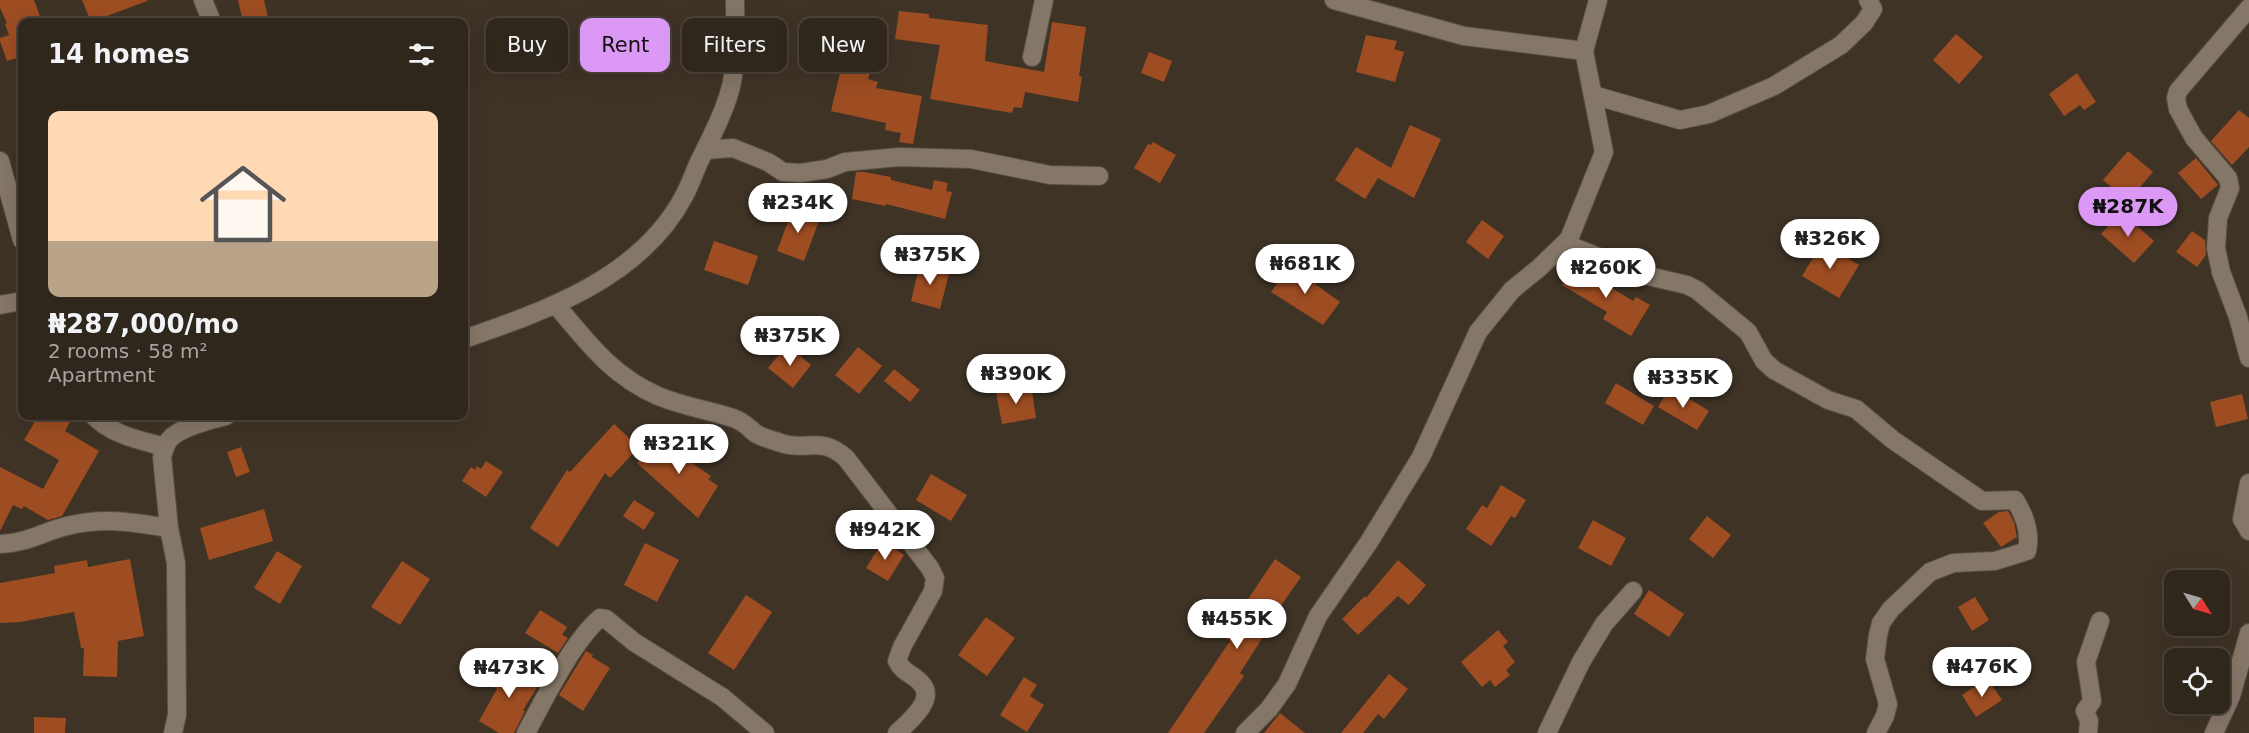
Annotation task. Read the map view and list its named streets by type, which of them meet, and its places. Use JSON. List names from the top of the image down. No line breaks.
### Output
{"north":"bottom right","page":{"chip":["Buy","Rent","Filters","New"],"heading":"14 homes","list":[{"name":"₦287,000/mo","note":"2 rooms · 58 m² · Apartment"}],"price":["₦234K","₦287K","₦326K","₦375K","₦681K","₦260K","₦375K","₦390K","₦335K","₦321K","₦942K","₦455K","₦476K","₦473K"]}}
